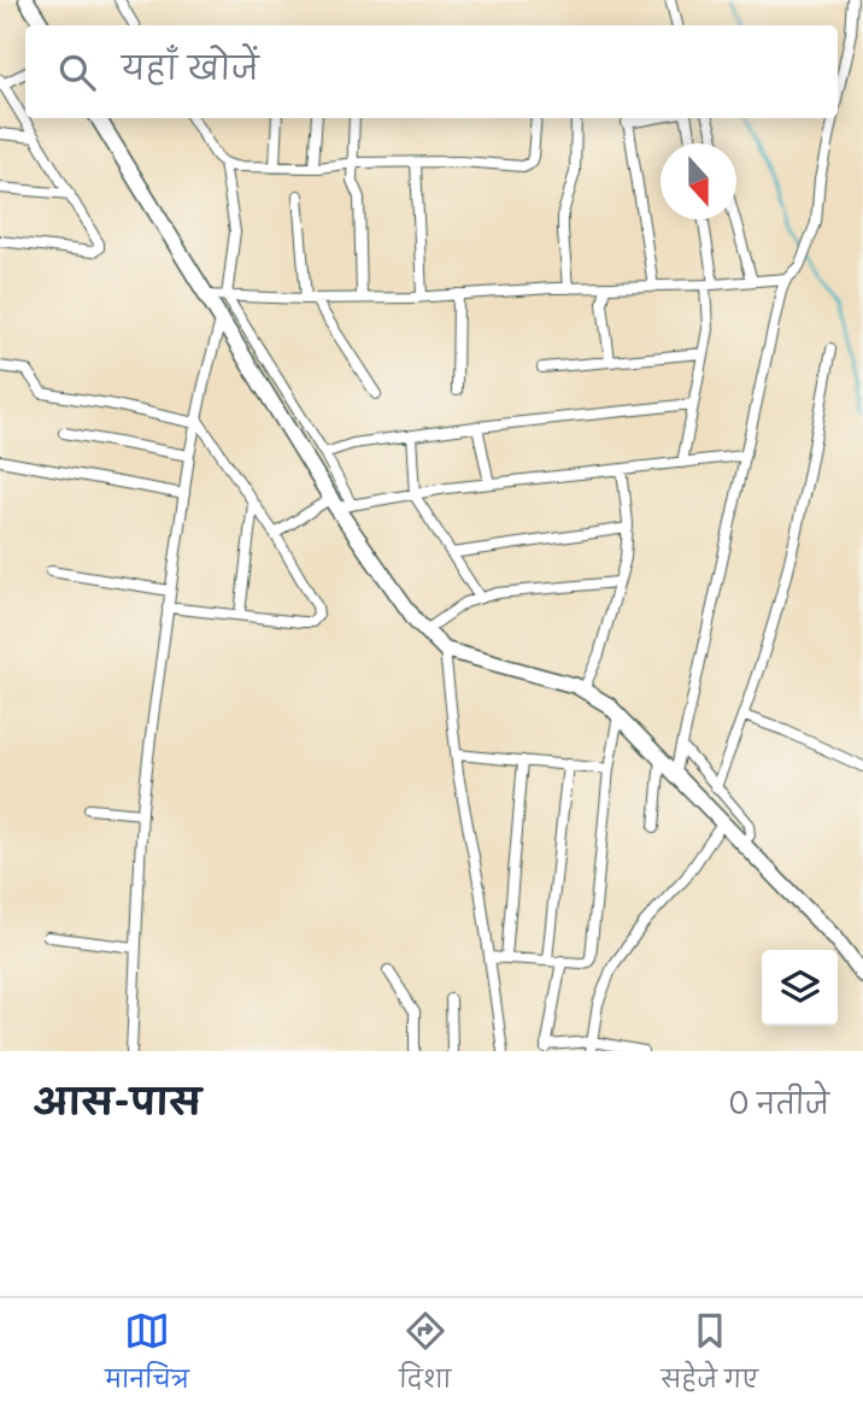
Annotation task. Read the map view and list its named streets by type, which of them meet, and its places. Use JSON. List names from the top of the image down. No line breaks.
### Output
{"north":"bottom","page":{"search":"यहाँ खोजें","heading":["आस-पास","0 नतीजे"],"nav":["मानचित्र","दिशा","सहेजे गए"]}}
